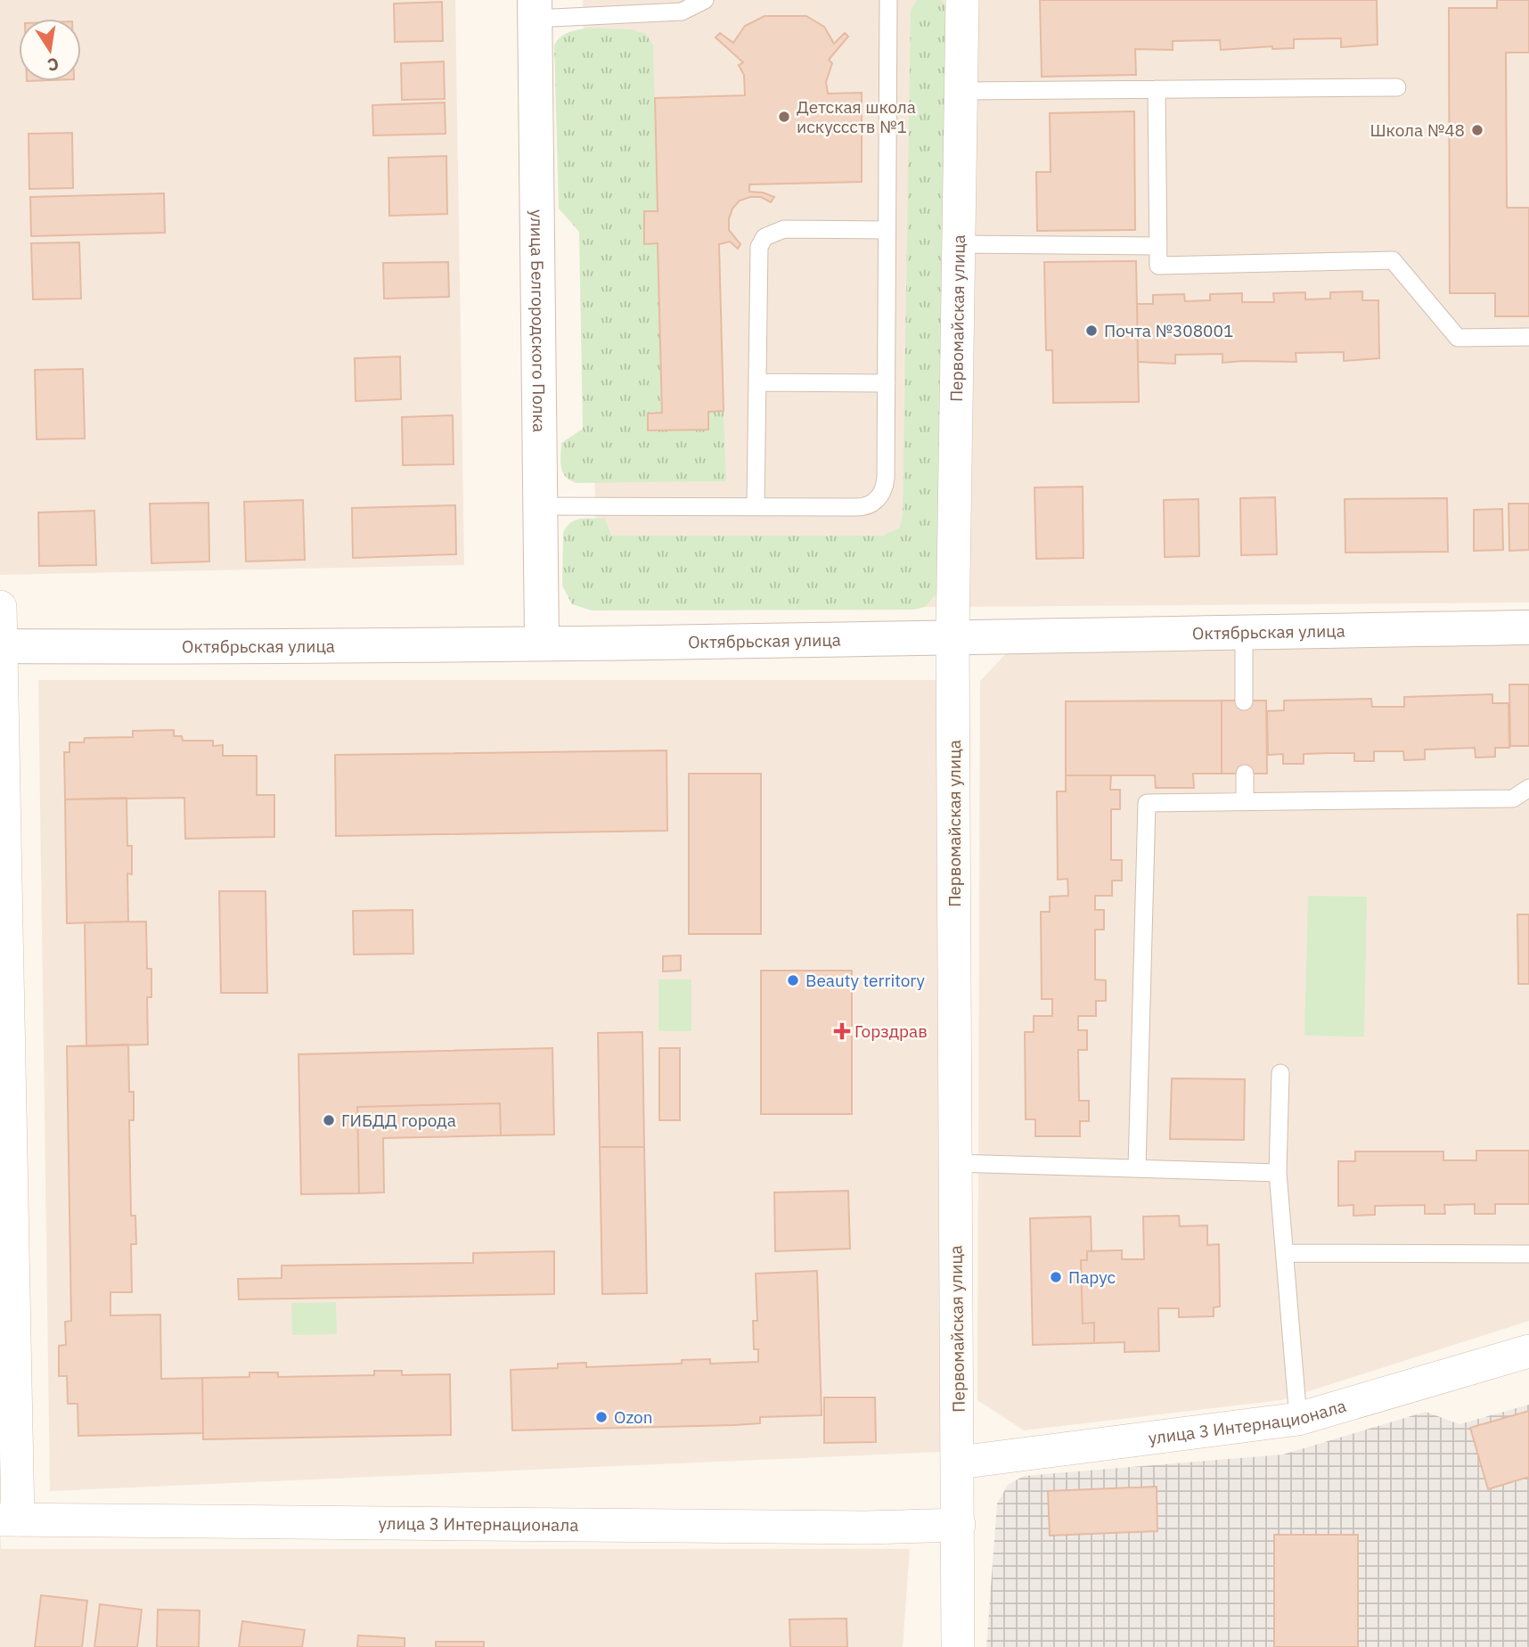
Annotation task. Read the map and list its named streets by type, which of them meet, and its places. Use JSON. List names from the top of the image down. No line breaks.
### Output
{"streets":{"street":["Первомайская улица","улица Белгородского Полка","Октябрьская улица","улица 3 Интернационала"]},"crossings":[["Первомайская улица","Октябрьская улица"],["Первомайская улица","улица 3 Интернационала"],["улица Белгородского Полка","Октябрьская улица"]],"places":{"other":["Детская школа искуссств №1","Школа №48","Почта №308001","Beauty territory","ГИБДД города","Парус","Ozon"],"health":["Горздрав"]},"north":"bottom"}
